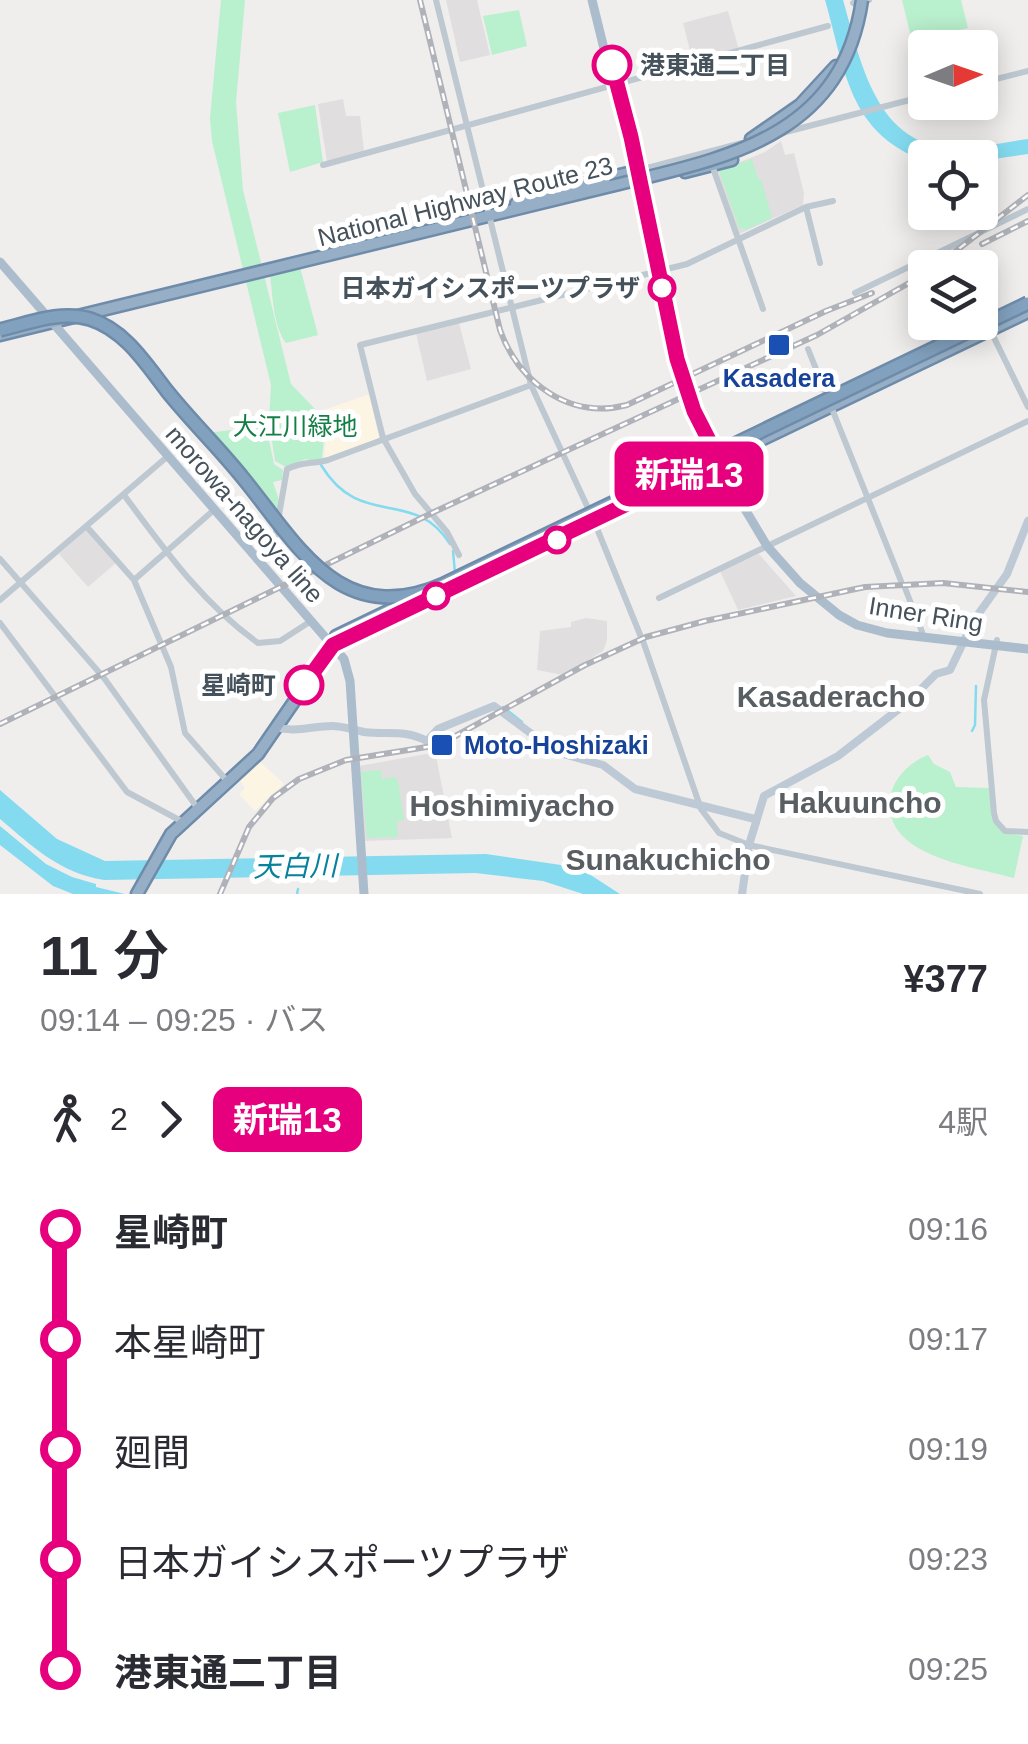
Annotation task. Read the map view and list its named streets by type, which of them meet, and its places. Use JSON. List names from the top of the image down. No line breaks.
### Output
{"streets":{"highway":["National Highway Route 23"],"main road":["morowa-nagoya line","Inner Ring"]},"crossings":[["National Highway Route 23","morowa-nagoya line"]],"districts":["Kasaderacho","Hakuuncho","Hoshimiyacho","Sunakuchicho"],"water":["天白川"],"parks":["大江川緑地"],"places":{"other":["港東通二丁目","日本ガイシスポーツプラザ","星崎町"],"transit":["Kasadera","Moto-Hoshizaki"]},"lines":["bus line 新瑞13"],"north":"right","page":{"on_map":"新瑞13","heading":["11 分","09:14 – 09:25 · バス","¥377"],"legs":["2","新瑞13","4駅"],"list":[{"name":"星崎町","value":"09:16"},{"name":"本星崎町","value":"09:17"},{"name":"廻間","value":"09:19"},{"name":"日本ガイシスポーツプラザ","value":"09:23"},{"name":"港東通二丁目","value":"09:25"}]}}
